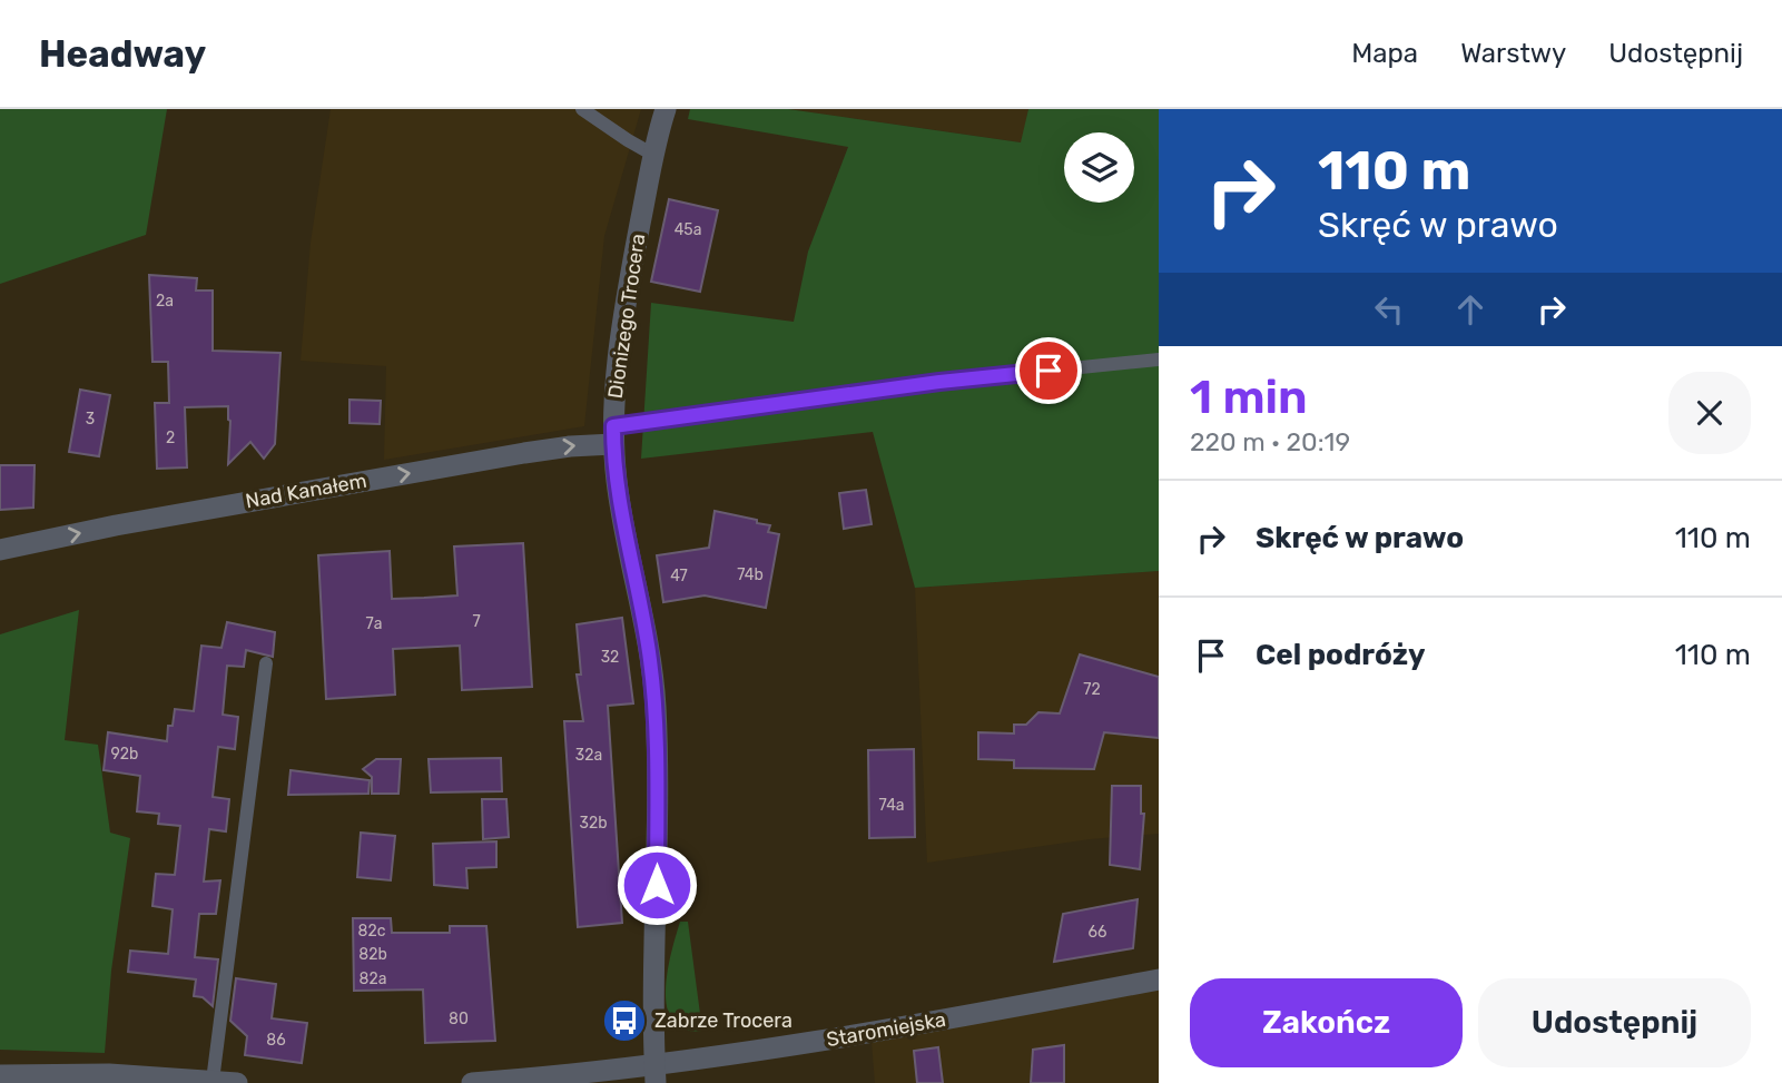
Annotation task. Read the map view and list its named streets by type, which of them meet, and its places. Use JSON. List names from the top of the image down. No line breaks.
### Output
{"streets":{"street":["Dionizego Trocera","Nad Kanałem","Staromiejska"]},"crossings":[["Dionizego Trocera","Nad Kanałem"],["Dionizego Trocera","Staromiejska"]],"one_way":["Nad Kanałem"],"places":{"bus stop":["Zabrze Trocera"]},"house_numbers":["45a","2a","3","2","74b","47","7","7a","32","72","92b","32a","74a","32b","82c","66","82b","82a","80","86"],"page":{"header":"Headway","nav":["Mapa","Warstwy","Udostępnij"],"turn":["110 m","Skręć w prawo"],"heading":["1 min","220 m · 20:19"],"list":[{"name":"Skręć w prawo","value":"110 m"},{"name":"Cel podróży","value":"110 m"}],"buttons":["Zakończ","Udostępnij"]}}
